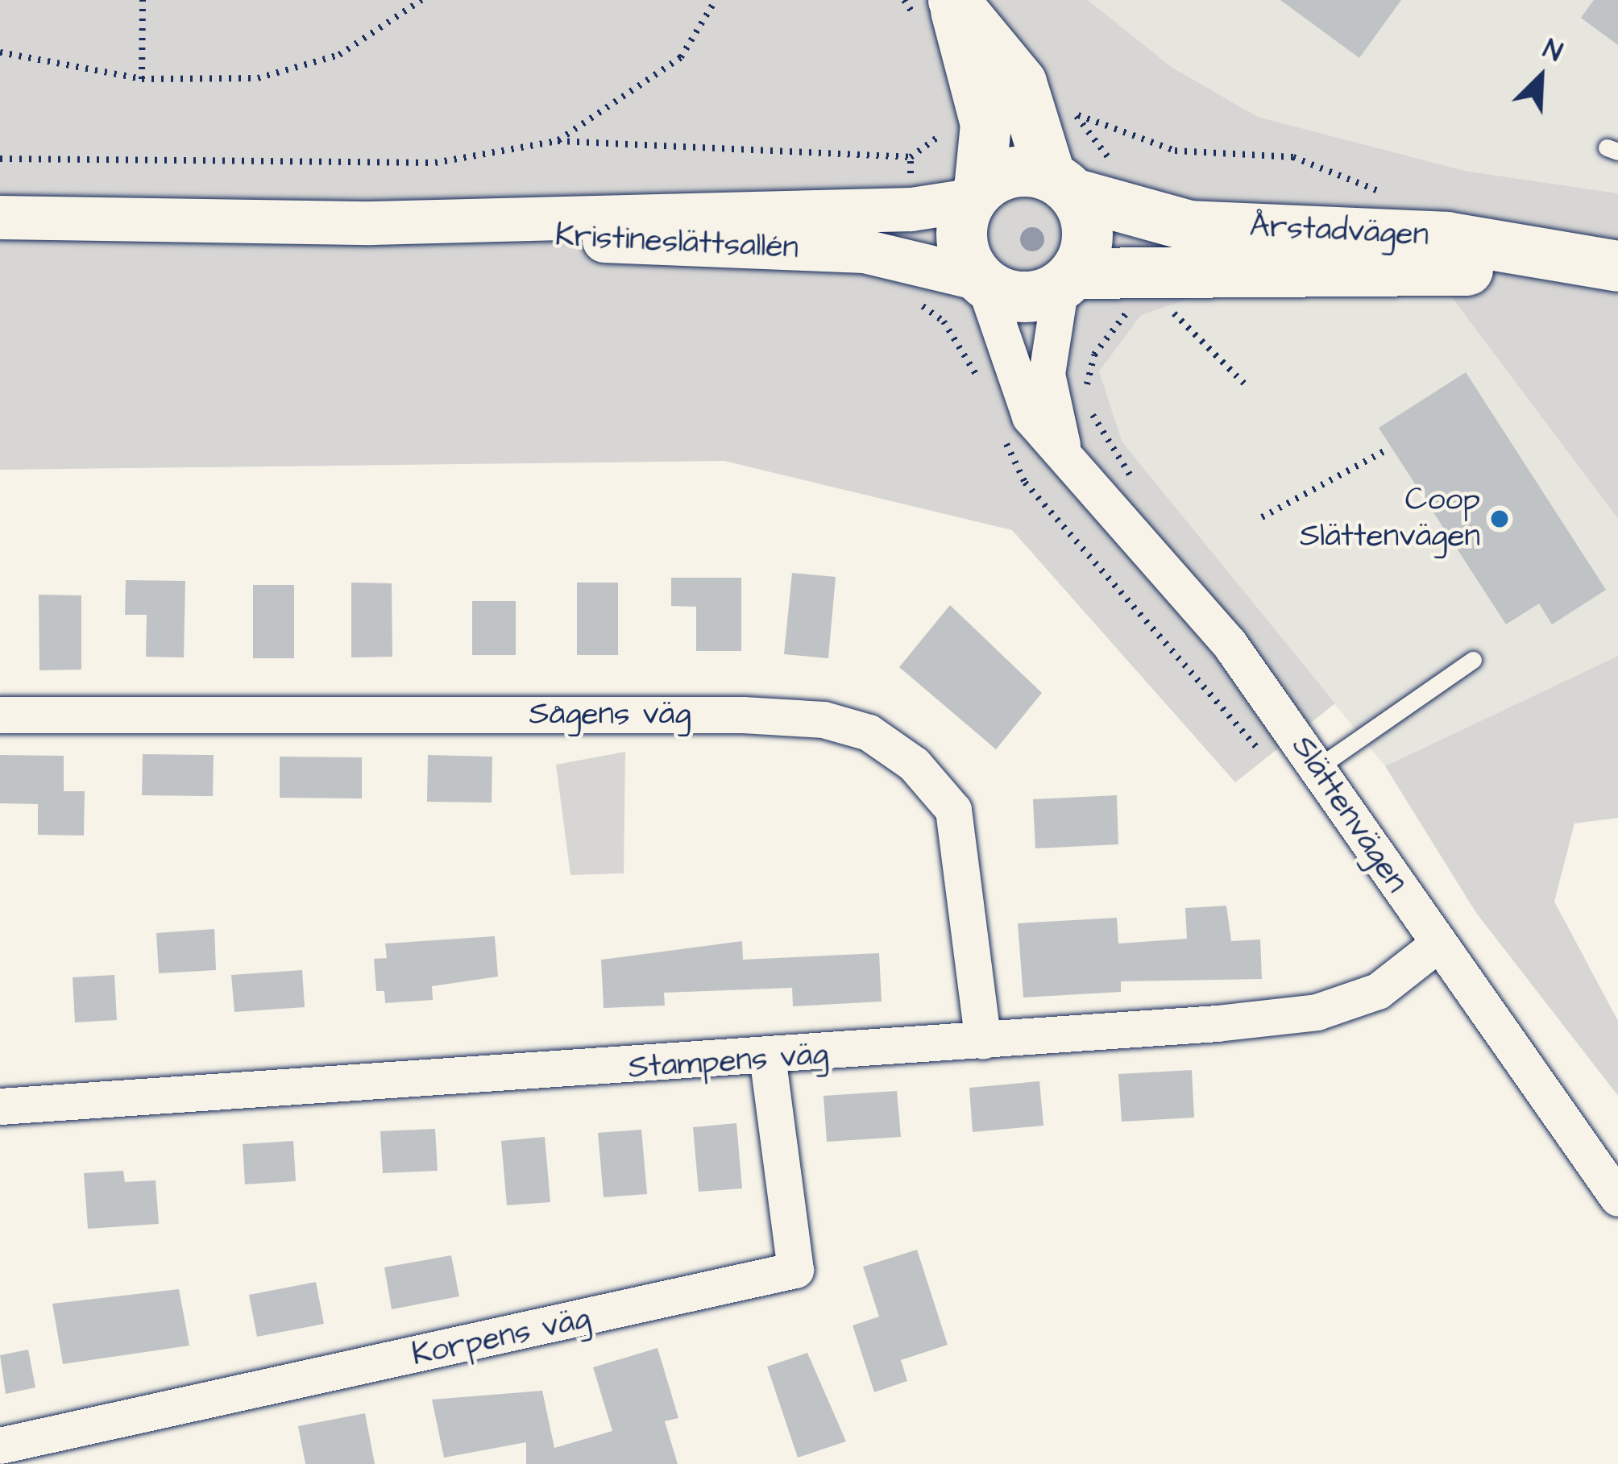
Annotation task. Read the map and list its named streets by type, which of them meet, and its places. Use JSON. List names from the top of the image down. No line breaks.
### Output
{"streets":{"main road":["Årstadvägen"],"street":["Kristineslättsallén","Sågens väg","Slättenvägen","Stampens väg","Korpens väg"]},"crossings":[["Årstadvägen","Kristineslättsallén"],["Årstadvägen","Slättenvägen"],["Kristineslättsallén","Slättenvägen"],["Sågens väg","Stampens väg"],["Slättenvägen","Stampens väg"],["Stampens väg","Korpens väg"]],"places":["Coop Slättenvägen"],"north":"top right"}
